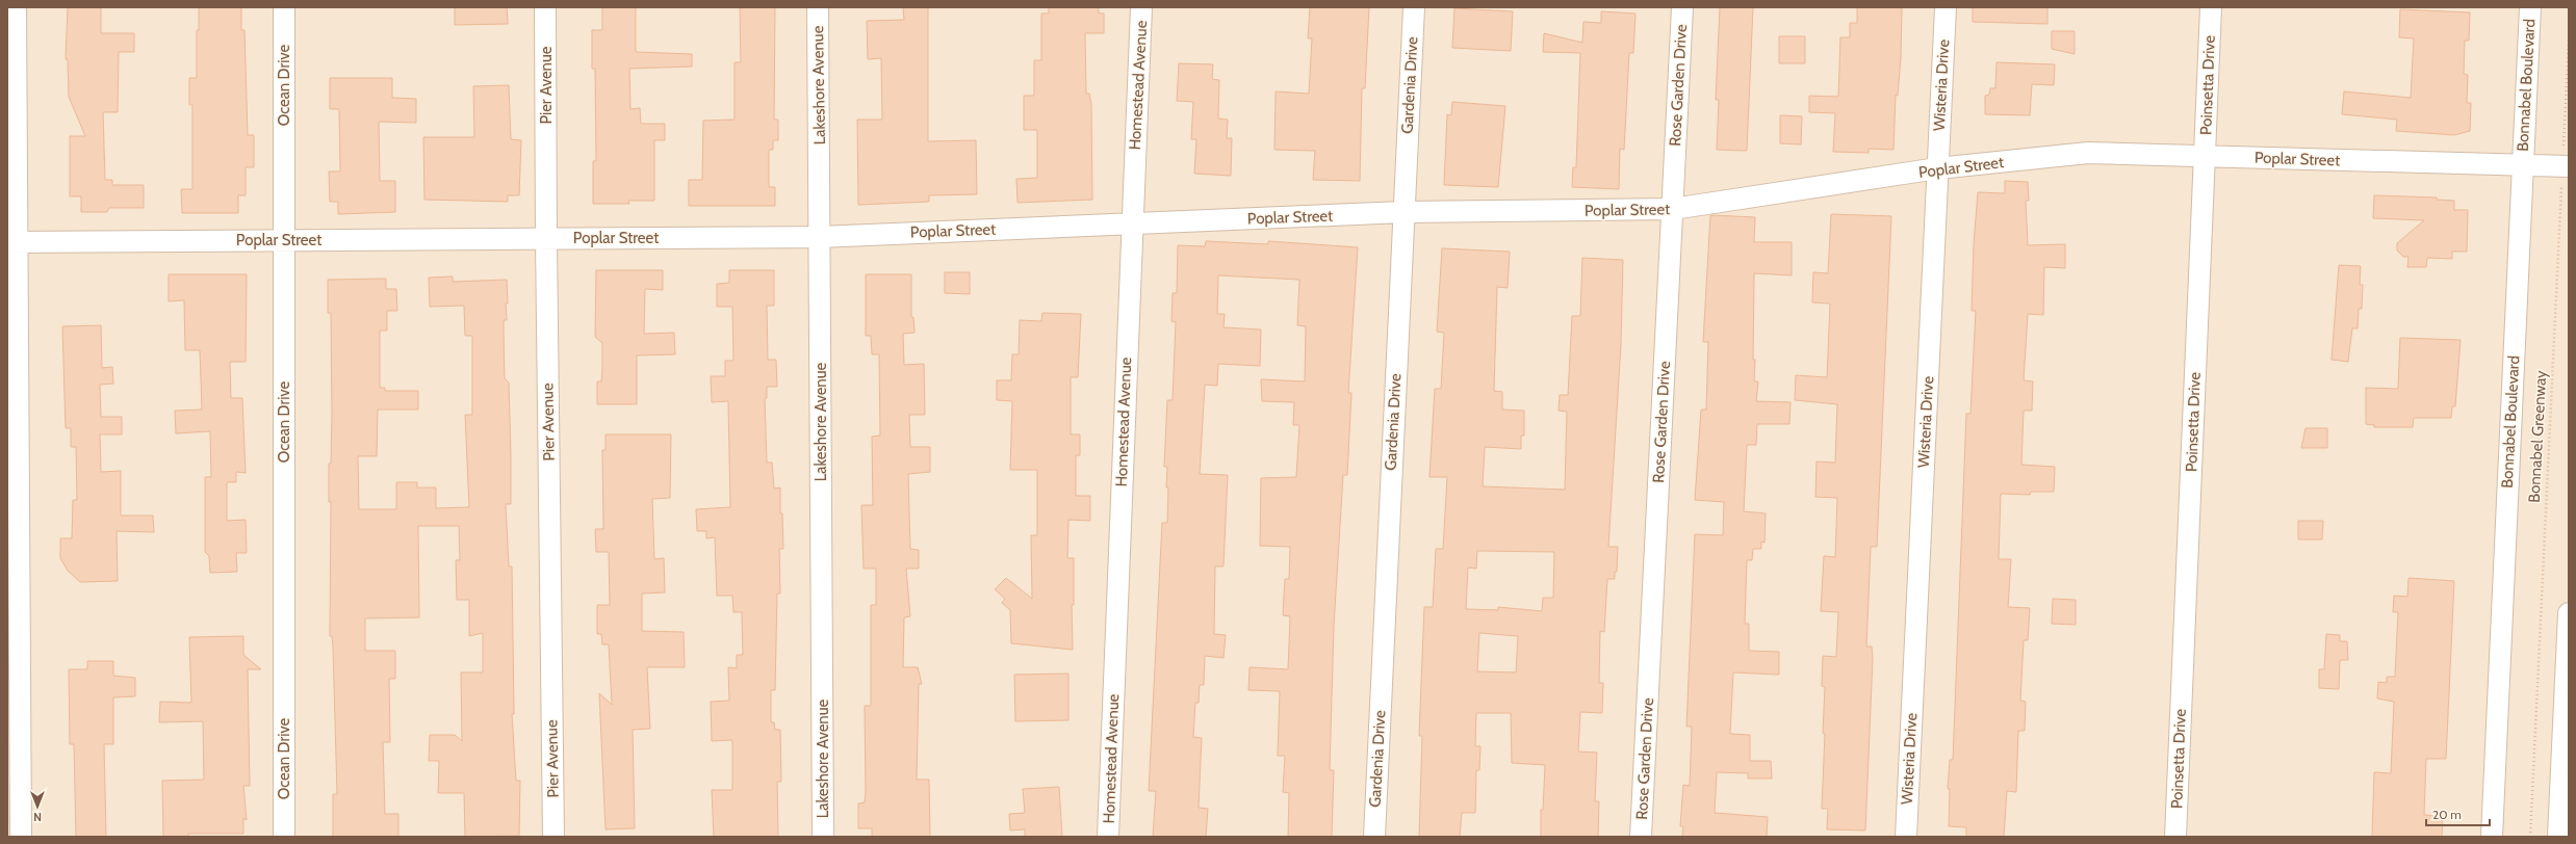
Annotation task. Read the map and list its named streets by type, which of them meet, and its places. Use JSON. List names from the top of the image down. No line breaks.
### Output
{"streets":{"street":["Ocean Drive","Pier Avenue","Lakeshore Avenue","Homestead Avenue","Gardenia Drive","Rose Garden Drive","Wisteria Drive","Poinsetta Drive","Bonnabel Boulevard","Poplar Street"],"path":["Bonnabel Greenway"]},"crossings":[["Ocean Drive","Poplar Street"],["Pier Avenue","Poplar Street"],["Lakeshore Avenue","Poplar Street"],["Homestead Avenue","Poplar Street"],["Gardenia Drive","Poplar Street"],["Rose Garden Drive","Poplar Street"],["Wisteria Drive","Poplar Street"],["Poinsetta Drive","Poplar Street"],["Bonnabel Boulevard","Poplar Street"],["Poplar Street","Bonnabel Greenway"]],"scale_bar":"20 m","north":"bottom"}
